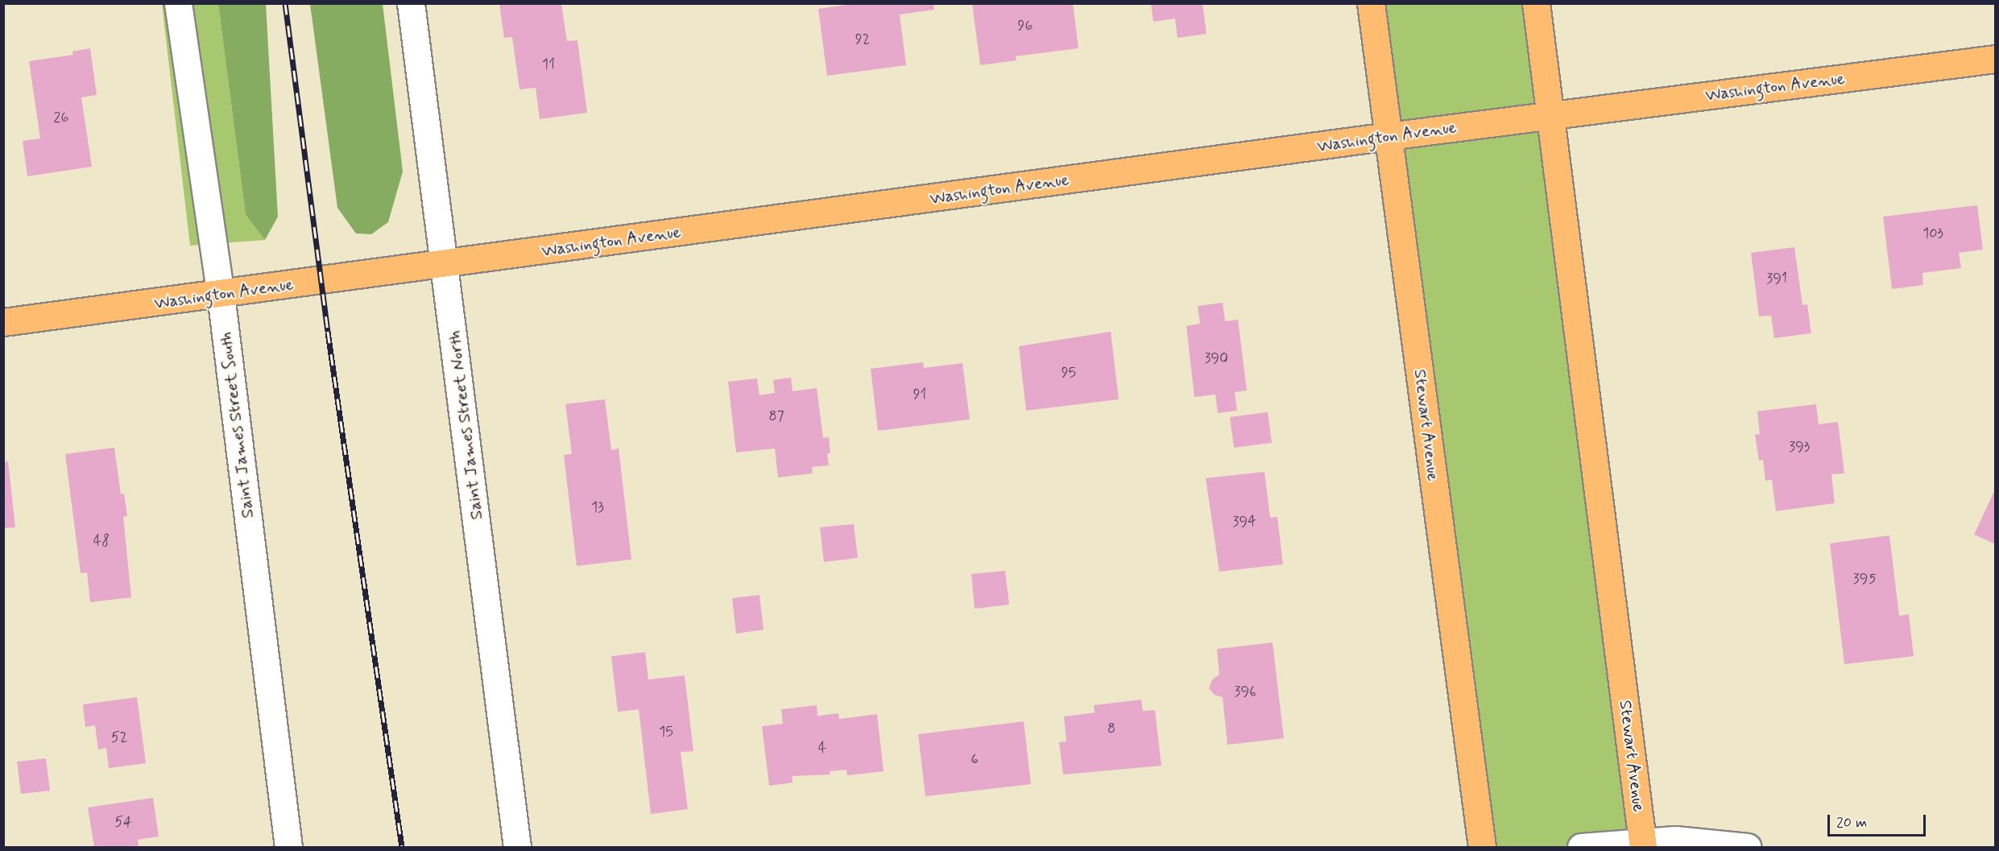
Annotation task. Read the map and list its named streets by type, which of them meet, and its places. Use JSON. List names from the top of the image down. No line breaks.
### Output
{"streets":{"main road":["Washington Avenue","Stewart Avenue"],"street":["Saint James Street South","Saint James Street North"]},"crossings":[["Washington Avenue","Saint James Street South"],["Washington Avenue","Saint James Street North"],["Washington Avenue","Stewart Avenue"]],"house_numbers":["96","92","11","26","103","391","390","95","91","87","393","13","394","48","395","396","8","15","52","4","6","54"],"scale_bar":"20 m"}
